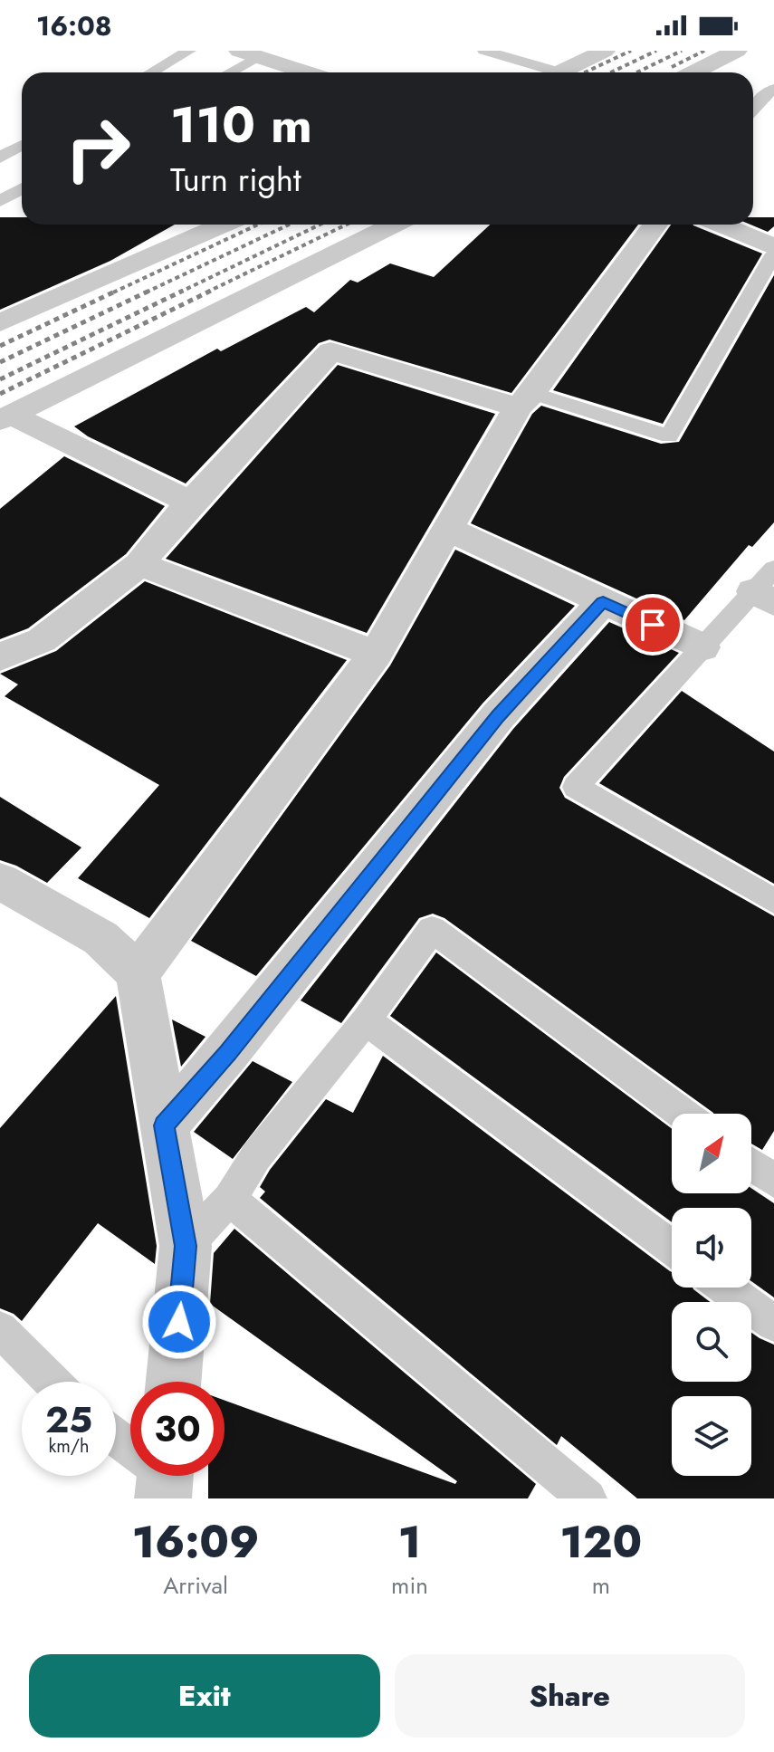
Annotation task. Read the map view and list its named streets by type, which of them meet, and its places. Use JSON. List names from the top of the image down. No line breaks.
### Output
{"north":"top right","page":{"status":"16:08","turn":["110 m","Turn right"],"speed":"25 km/h","limit":"30","eta":["16:09","Arrival","1","min","120","m"],"buttons":["Exit","Share"]}}
